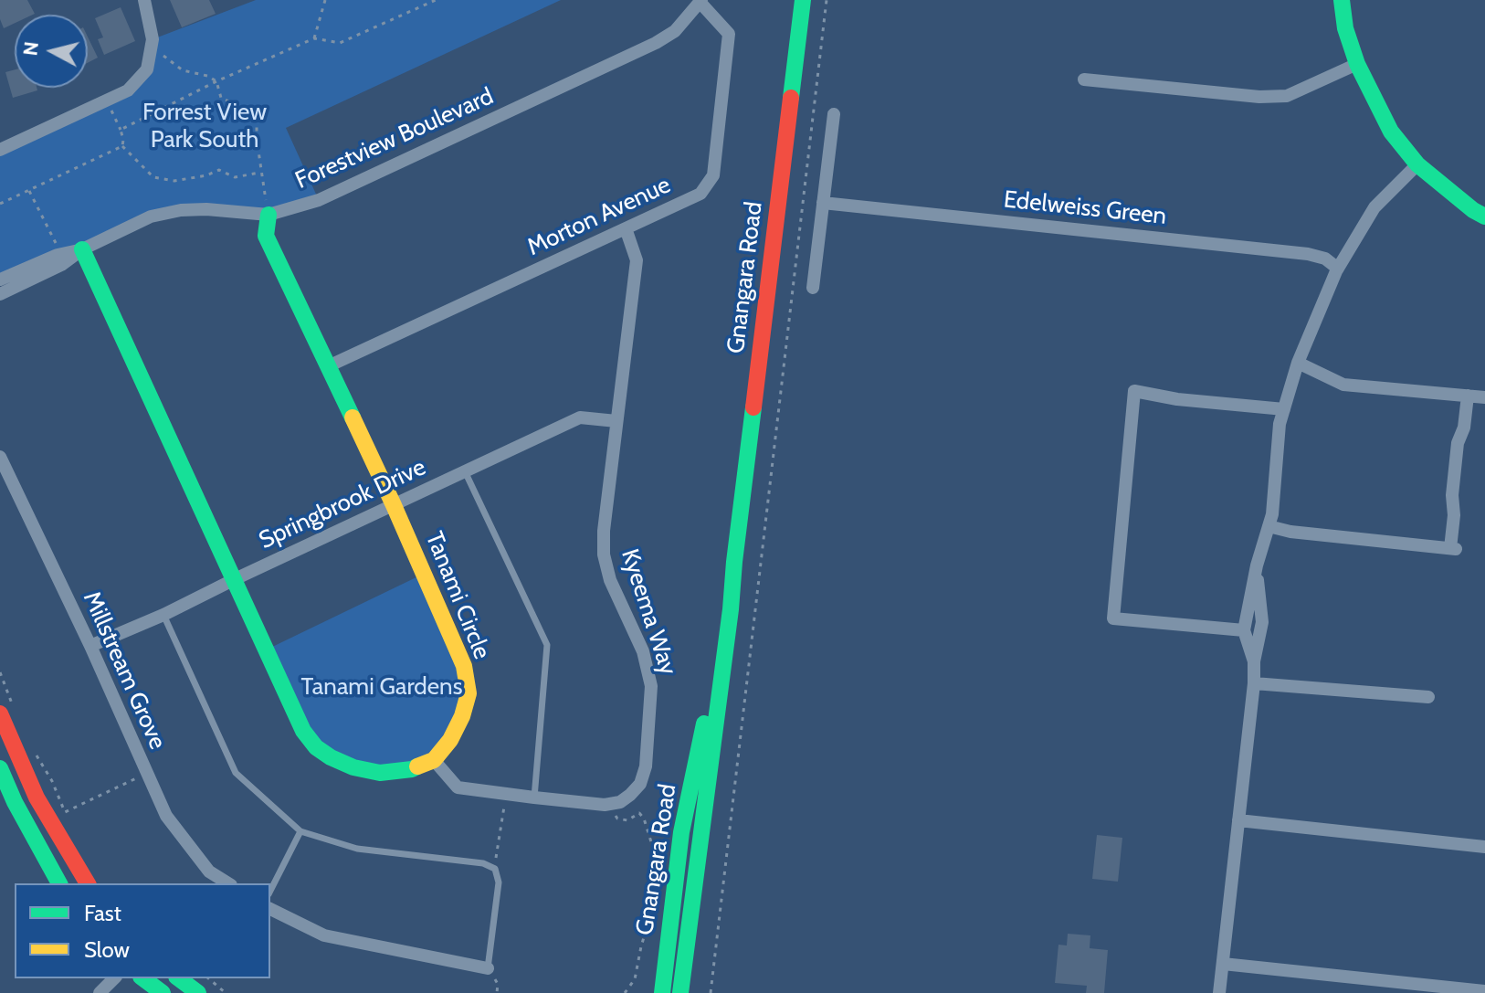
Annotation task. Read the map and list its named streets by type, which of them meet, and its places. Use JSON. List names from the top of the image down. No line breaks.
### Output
{"streets":{"main road":["Gnangara Road","Tanami Circle"],"street":["Forestview Boulevard","Edelweiss Green","Morton Avenue","Springbrook Drive","Kyeema Way","Millstream Grove"]},"crossings":[["Forestview Boulevard","Morton Avenue"],["Forestview Boulevard","Tanami Circle"],["Morton Avenue","Tanami Circle"],["Morton Avenue","Kyeema Way"],["Springbrook Drive","Tanami Circle"],["Springbrook Drive","Kyeema Way"],["Springbrook Drive","Millstream Grove"]],"parks":["Forrest View Park South","Tanami Gardens"],"legend":["Fast","Slow"],"north":"left"}
